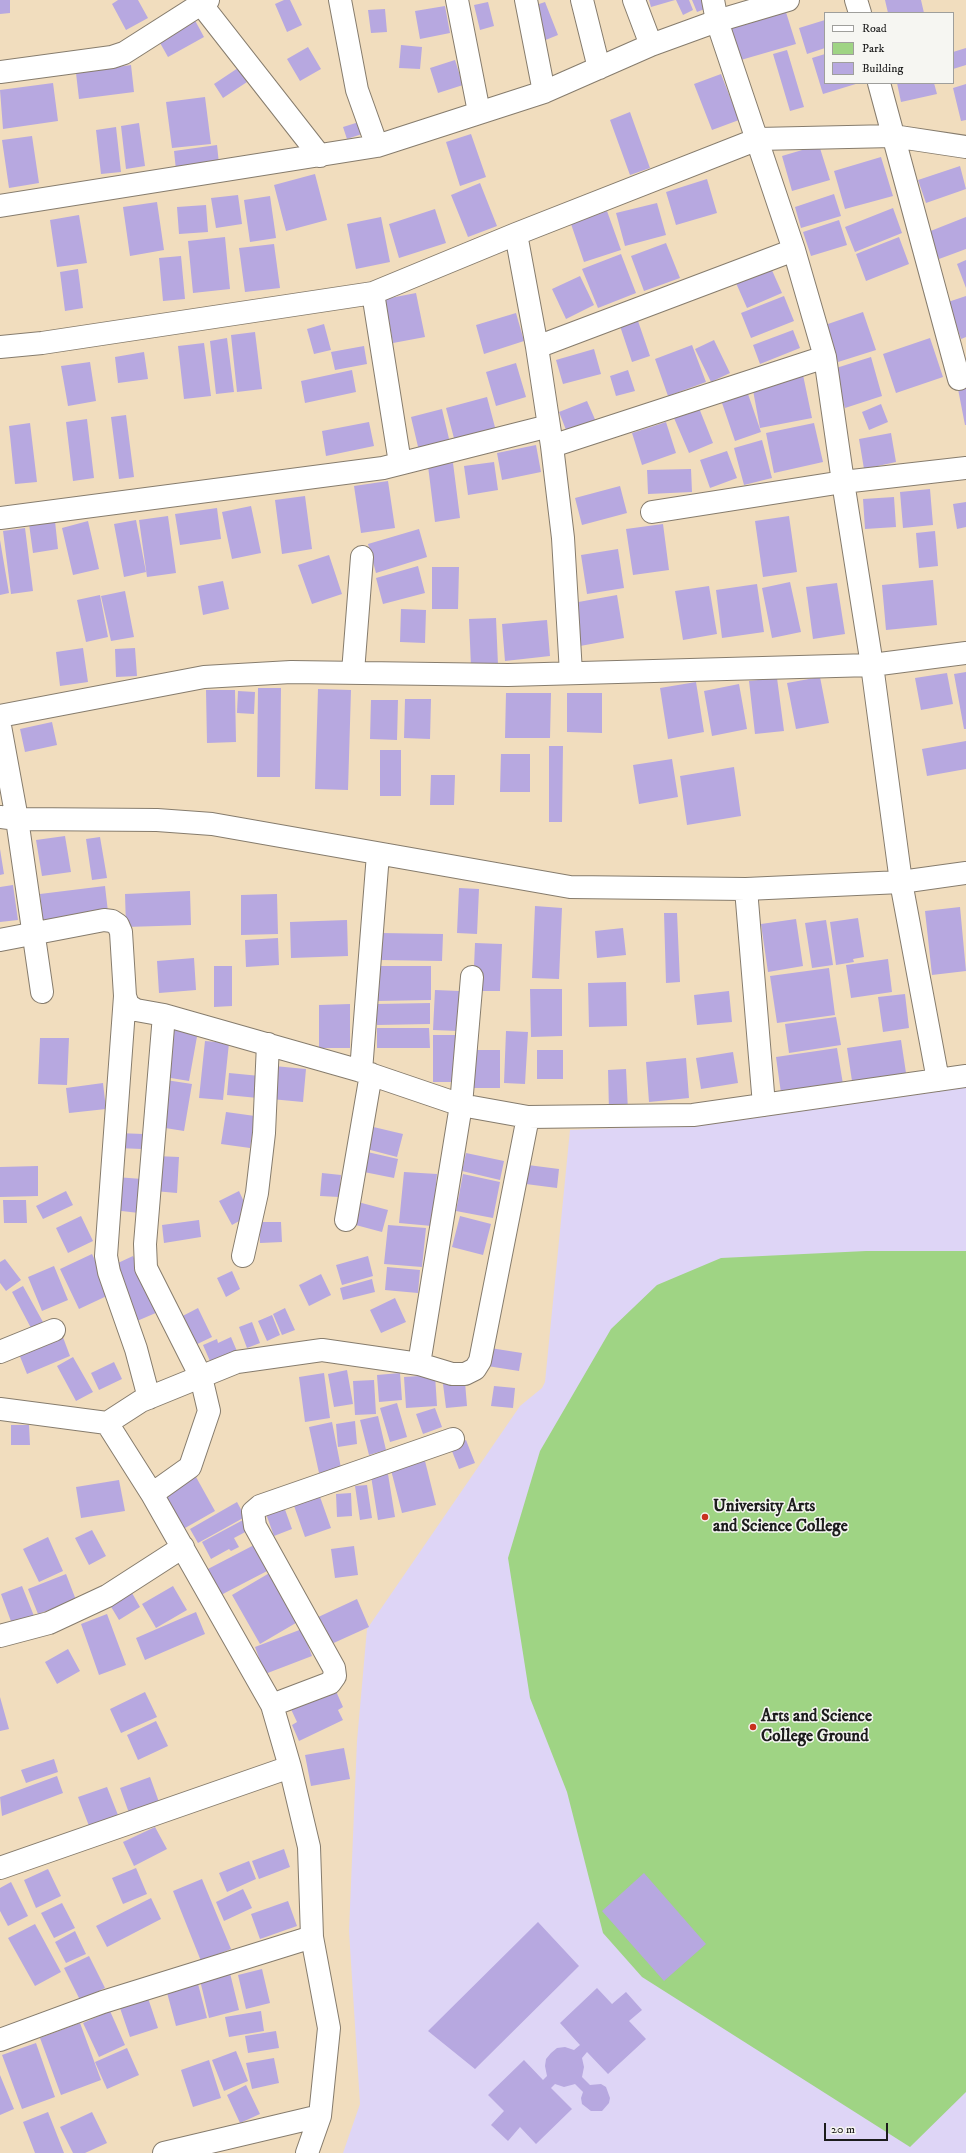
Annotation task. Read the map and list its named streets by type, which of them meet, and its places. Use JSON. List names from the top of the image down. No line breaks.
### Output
{"places":["University Arts and Science College","Arts and Science College Ground"],"legend":["Road","Park","Building"],"scale_bar":"20 m"}
